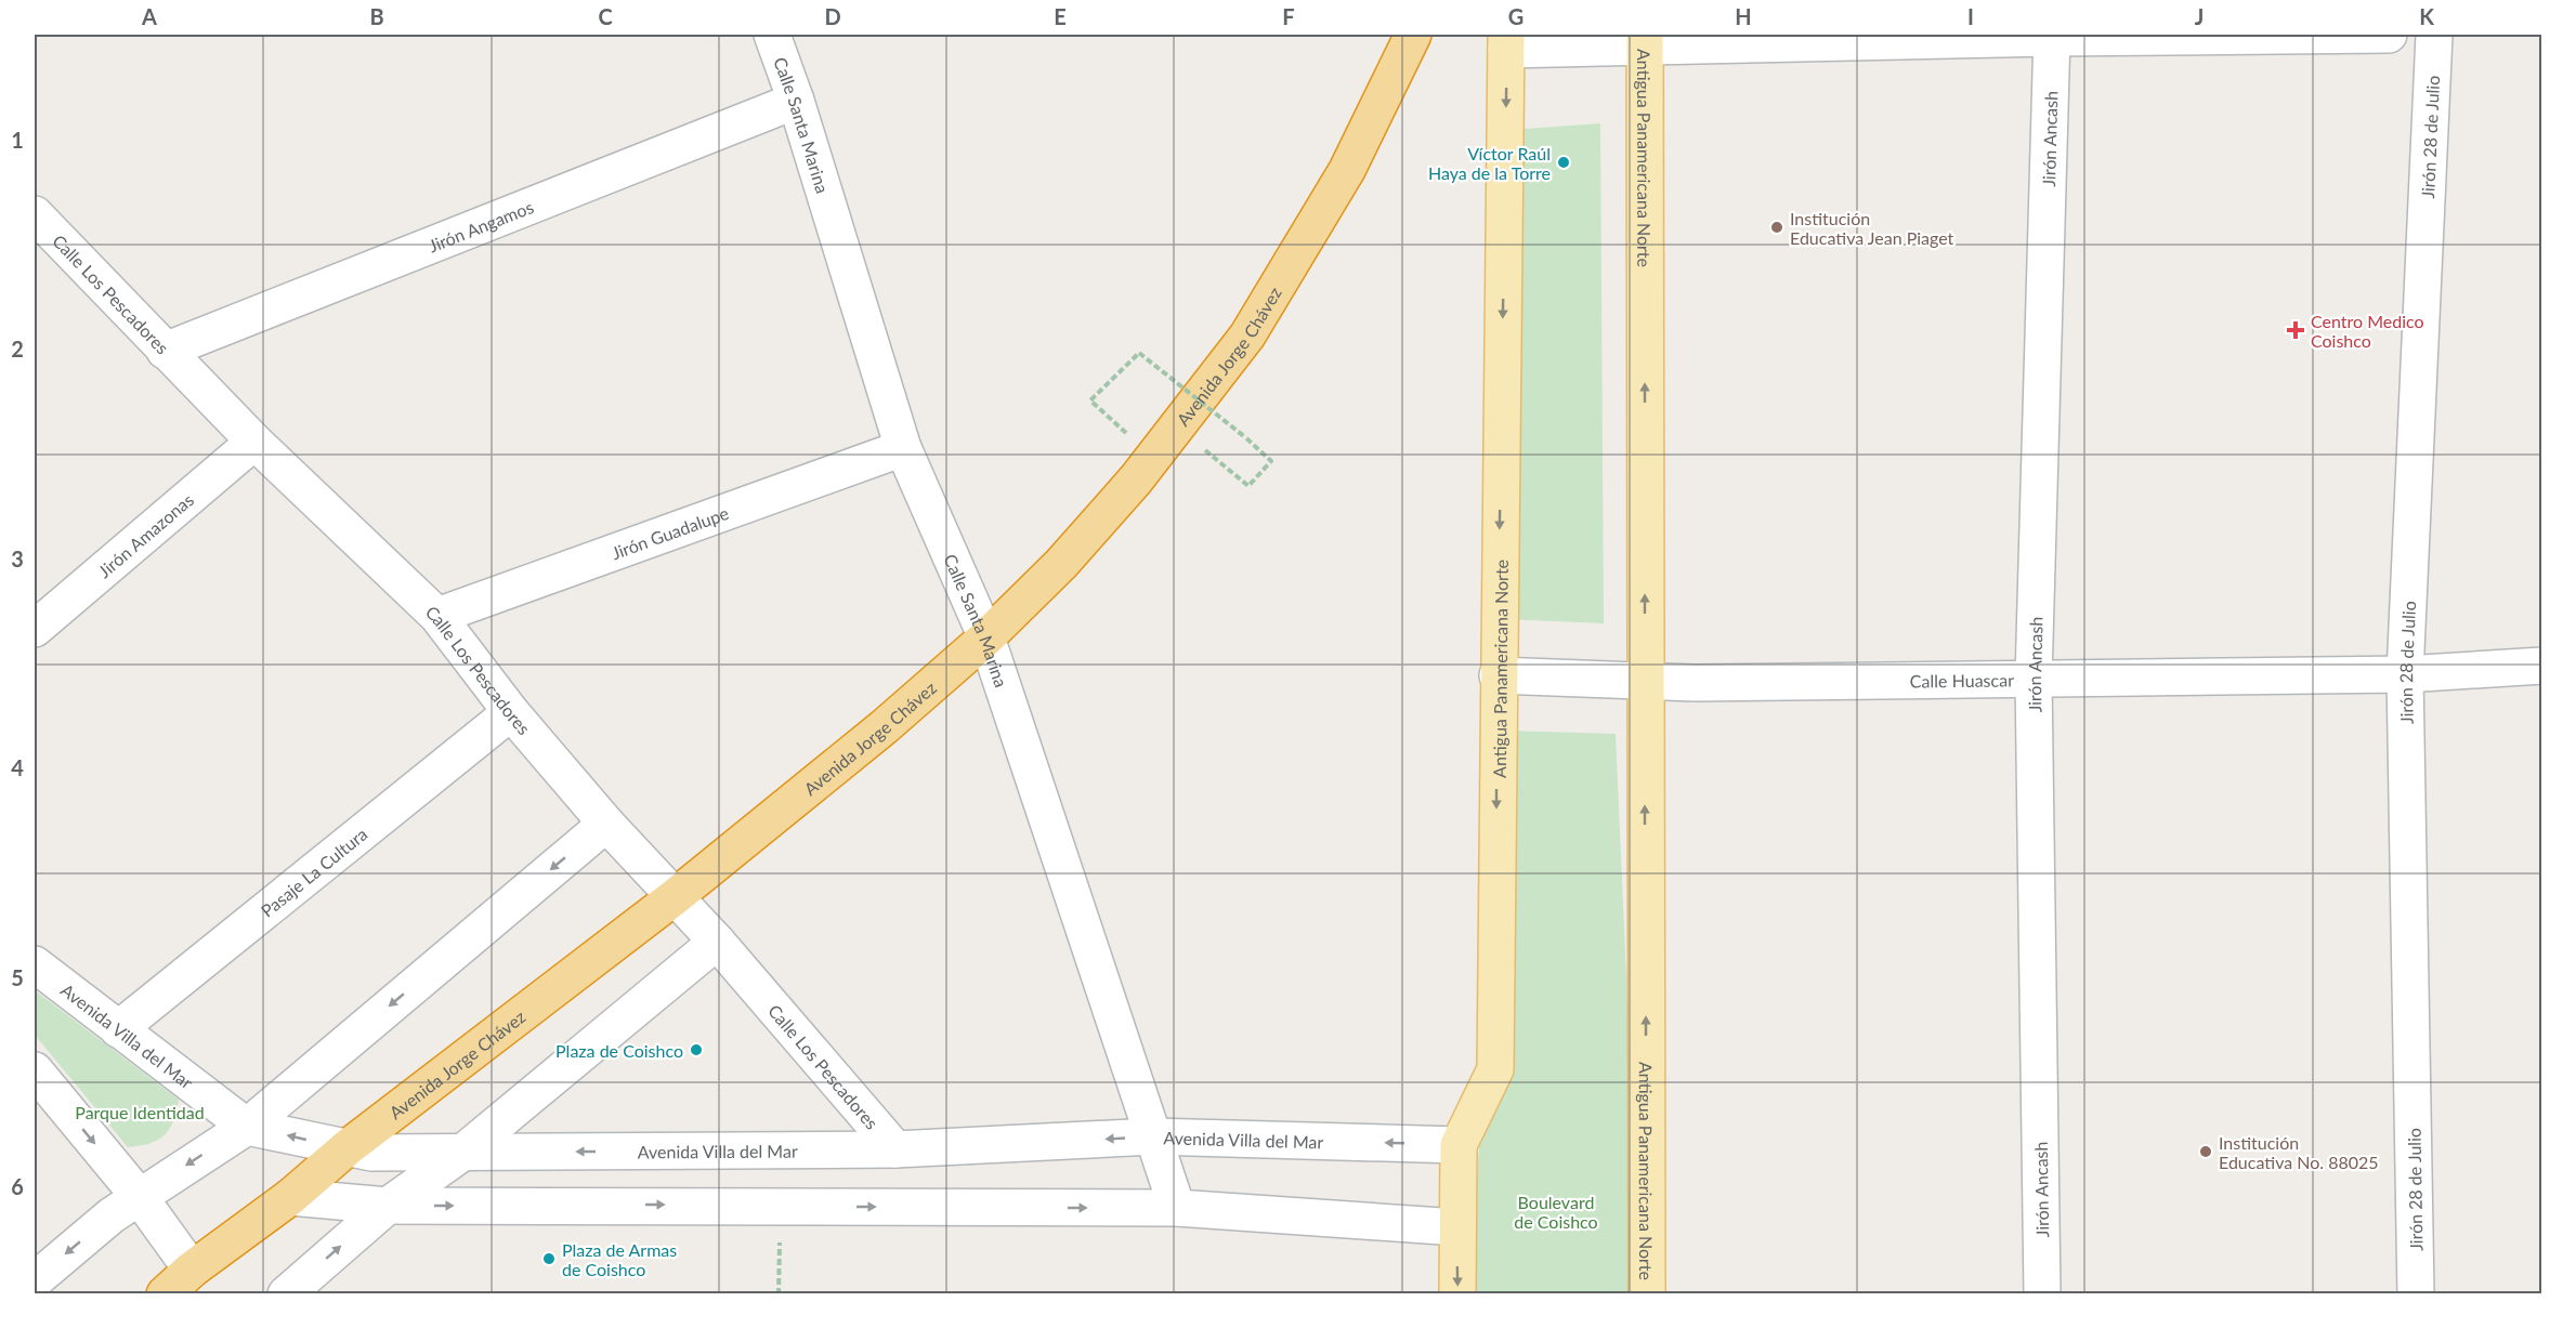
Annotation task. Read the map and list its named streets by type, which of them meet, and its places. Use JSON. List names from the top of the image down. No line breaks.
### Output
{"streets":{"highway":["Avenida Jorge Chávez"],"main road":["Antigua Panamericana Norte"],"street":["Calle Santa Marina","Jirón Ancash","Jirón 28 de Julio","Jirón Angamos","Calle Los Pescadores","Jirón Guadalupe","Jirón Amazonas","Calle Huascar","Pasaje La Cultura","Avenida Villa del Mar"]},"crossings":[["Calle Santa Marina","Jirón Angamos"],["Calle Santa Marina","Avenida Jorge Chávez"],["Calle Santa Marina","Jirón Guadalupe"],["Calle Santa Marina","Avenida Villa del Mar"],["Jirón Ancash","Calle Huascar"],["Jirón 28 de Julio","Calle Huascar"],["Antigua Panamericana Norte","Calle Huascar"],["Antigua Panamericana Norte","Avenida Villa del Mar"],["Jirón Angamos","Calle Los Pescadores"],["Calle Los Pescadores","Avenida Jorge Chávez"],["Calle Los Pescadores","Jirón Guadalupe"],["Calle Los Pescadores","Jirón Amazonas"],["Calle Los Pescadores","Pasaje La Cultura"],["Calle Los Pescadores","Avenida Villa del Mar"],["Avenida Jorge Chávez","Avenida Villa del Mar"],["Pasaje La Cultura","Avenida Villa del Mar"]],"parks":["Parque Identidad","Boulevard de Coishco"],"places":{"other":["Víctor Raúl Haya de la Torre","Institución Educativa Jean Piaget","Plaza de Coishco","Institución Educativa No. 88025","Plaza de Armas de Coishco"],"health":["Centro Medico Coishco"]},"grid":{"columns":["A","B","C","D","E","F","G","H","I","J","K"],"rows":["1","2","3","4","5","6"]}}
